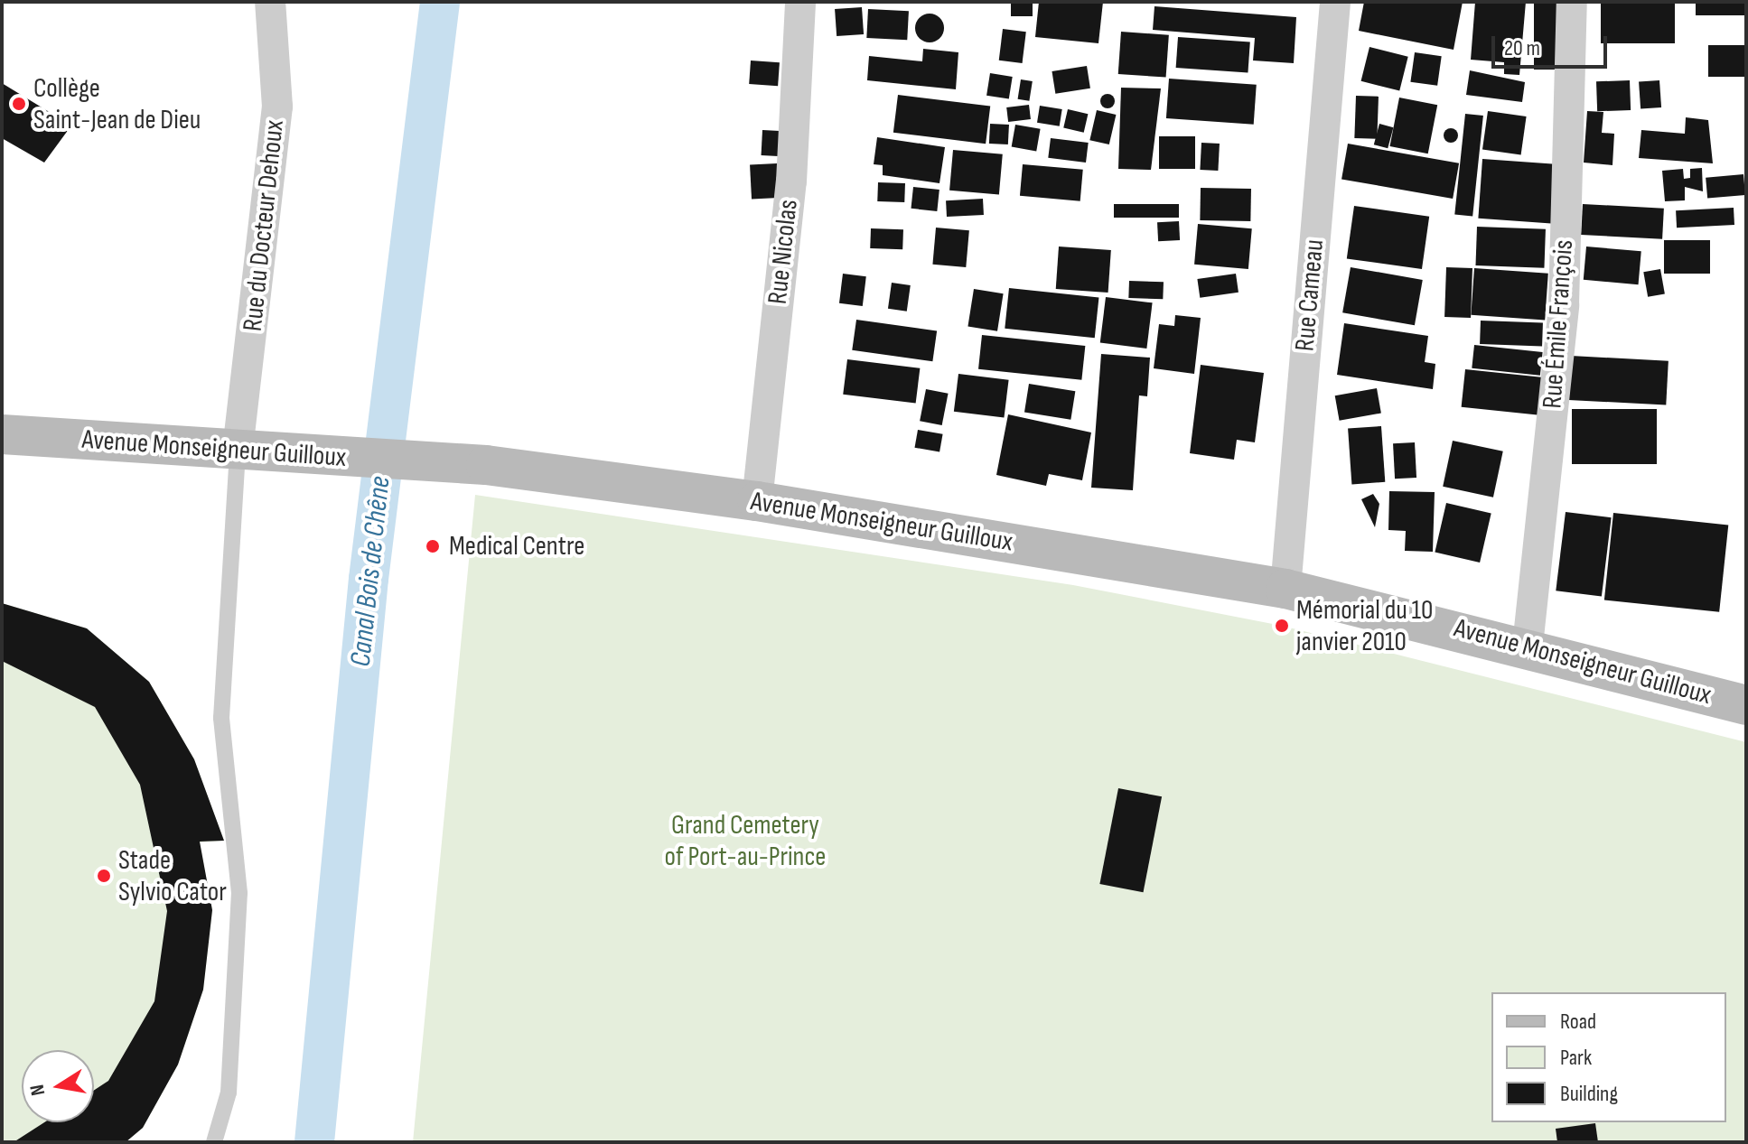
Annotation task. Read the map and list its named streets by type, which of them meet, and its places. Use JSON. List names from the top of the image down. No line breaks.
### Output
{"streets":{"street":["Rue du Docteur Dehoux","Rue Nicolas","Rue Cameau","Rue Émile François","Avenue Monseigneur Guilloux"]},"crossings":[["Rue du Docteur Dehoux","Avenue Monseigneur Guilloux"],["Rue Nicolas","Avenue Monseigneur Guilloux"],["Rue Cameau","Avenue Monseigneur Guilloux"],["Rue Émile François","Avenue Monseigneur Guilloux"]],"water":["Canal Bois de Chêne"],"parks":["Grand Cemetery of Port-au-Prince"],"places":["Collège Saint-Jean de Dieu","Medical Centre","Mémorial du 10 janvier 2010","Stade Sylvio Cator"],"legend":["Road","Park","Building"],"scale_bar":"20 m","north":"left"}
